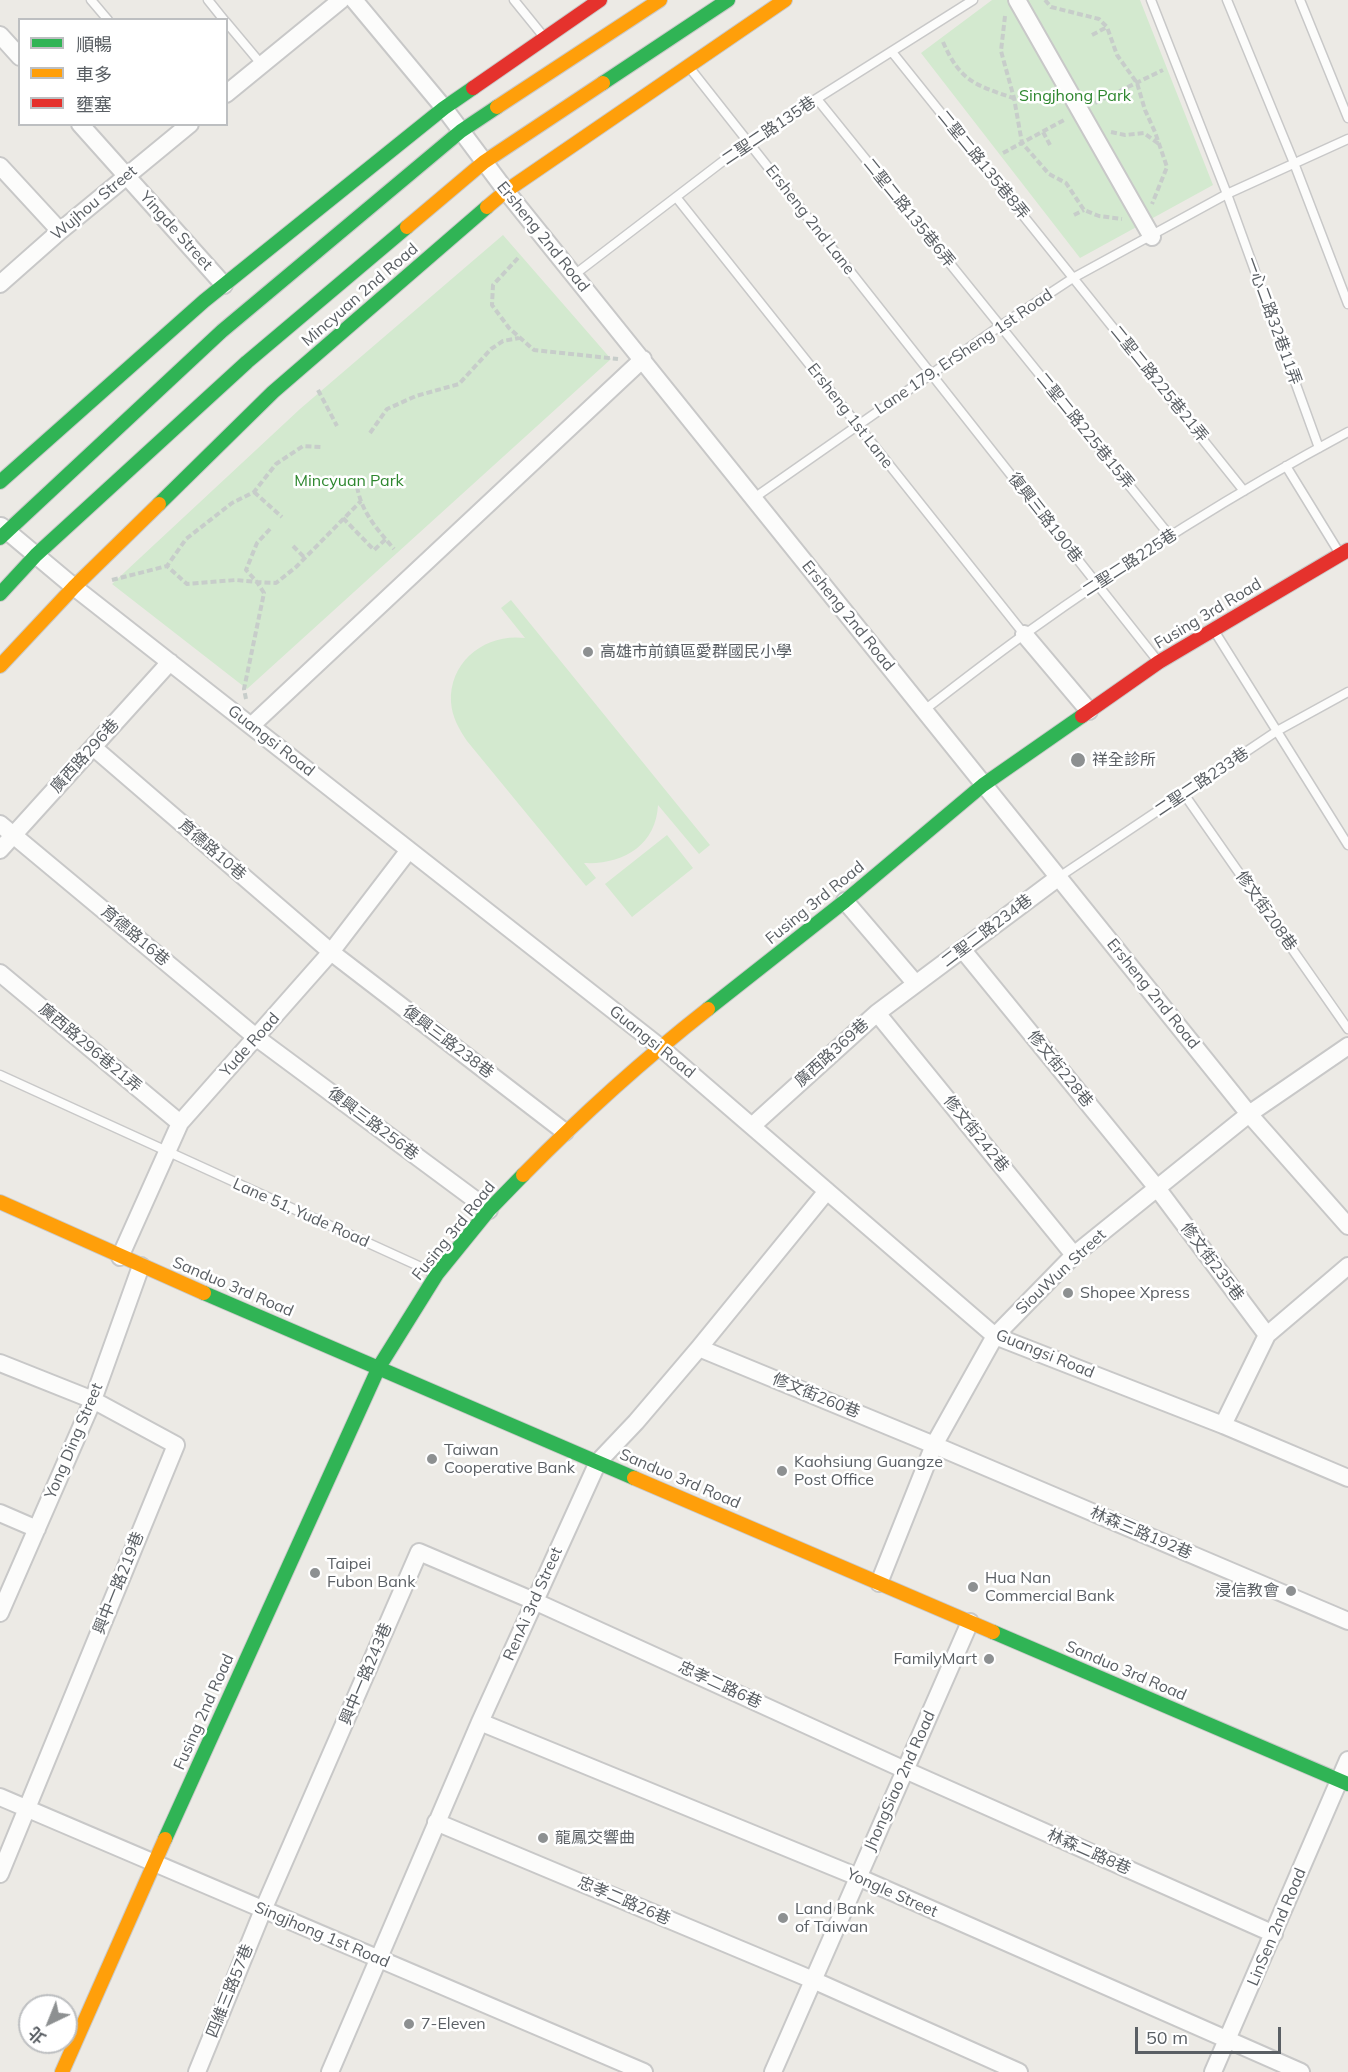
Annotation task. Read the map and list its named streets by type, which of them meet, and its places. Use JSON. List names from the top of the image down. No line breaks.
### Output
{"streets":{"street":["Wujhou Street","Yingde Street","Ersheng 2nd Road","Mincyuan 2nd Road","Fusing 3rd Road","Guangsi Road","廣西路296巷","育德路10巷","二聖二路234巷","育德路16巷","復興三路238巷","Yude Road","廣西路296巷21弄","廣西路369巷","修文街228巷","復興三路256巷","修文街242巷","修文街235巷","SiouWun Street","Sanduo 3rd Road","修文街260巷","Yong Ding Street","林森三路192巷","興中一路219巷","RenAi 3rd Street","興中一路243巷","忠孝二路6巷","Fusing 2nd Road","JhongSiao 2nd Road","林森二路8巷","Yongle Street","忠孝二路26巷","LinSen 2nd Road","Singjhong 1st Road","四維三路57巷"],"lane":["二聖二路135巷","二聖二路135巷8弄","二聖二路135巷6弄","Ersheng 2nd Lane","一心二路32巷11弄","Lane 179, ErSheng 1st Road","二聖二路225巷21弄","Ersheng 1st Lane","二聖二路225巷15弄","復興三路190巷","二聖二路225巷","二聖二路233巷","修文街208巷","Lane 51, Yude Road"]},"crossings":[["二聖二路135巷","二聖二路135巷8弄"],["二聖二路135巷","二聖二路135巷6弄"],["二聖二路135巷","Ersheng 2nd Lane"],["二聖二路135巷","Ersheng 2nd Road"],["二聖二路135巷","Ersheng 1st Lane"],["二聖二路135巷8弄","Lane 179, ErSheng 1st Road"],["二聖二路135巷8弄","二聖二路225巷21弄"],["Wujhou Street","Yingde Street"],["二聖二路135巷6弄","Lane 179, ErSheng 1st Road"],["二聖二路135巷6弄","二聖二路225巷15弄"],["Ersheng 2nd Lane","Mincyuan 2nd Road"],["Ersheng 2nd Lane","Lane 179, ErSheng 1st Road"],["Ersheng 2nd Lane","復興三路190巷"],["Ersheng 2nd Road","Mincyuan 2nd Road"],["Ersheng 2nd Road","Lane 179, ErSheng 1st Road"],["Ersheng 2nd Road","二聖二路225巷"],["Ersheng 2nd Road","Fusing 3rd Road"],["Ersheng 2nd Road","二聖二路233巷"],["Ersheng 2nd Road","二聖二路234巷"],["Ersheng 2nd Road","SiouWun Street"],["Mincyuan 2nd Road","Guangsi Road"],["一心二路32巷11弄","Lane 179, ErSheng 1st Road"],["一心二路32巷11弄","二聖二路225巷"],["Lane 179, ErSheng 1st Road","二聖二路225巷21弄"],["Lane 179, ErSheng 1st Road","Ersheng 1st Lane"],["Lane 179, ErSheng 1st Road","二聖二路225巷15弄"],["Lane 179, ErSheng 1st Road","復興三路190巷"],["二聖二路225巷21弄","二聖二路225巷"],["Ersheng 1st Lane","二聖二路225巷"],["二聖二路225巷15弄","二聖二路225巷"],["復興三路190巷","二聖二路225巷"],["復興三路190巷","Fusing 3rd Road"],["Fusing 3rd Road","Guangsi Road"],["Fusing 3rd Road","復興三路238巷"],["Fusing 3rd Road","復興三路256巷"],["Fusing 3rd Road","Lane 51, Yude Road"],["Fusing 3rd Road","Sanduo 3rd Road"],["Fusing 3rd Road","Fusing 2nd Road"],["Guangsi Road","廣西路296巷"],["Guangsi Road","Yude Road"],["Guangsi Road","廣西路369巷"],["Guangsi Road","SiouWun Street"],["Guangsi Road","RenAi 3rd Street"],["廣西路296巷","育德路10巷"],["廣西路296巷","育德路16巷"],["二聖二路233巷","修文街208巷"],["二聖二路233巷","二聖二路234巷"],["育德路10巷","復興三路238巷"],["育德路10巷","Yude Road"],["二聖二路234巷","廣西路369巷"],["二聖二路234巷","修文街228巷"],["育德路16巷","Yude Road"],["育德路16巷","復興三路256巷"],["復興三路238巷","Yude Road"],["Yude Road","廣西路296巷21弄"],["Yude Road","復興三路256巷"],["Yude Road","Lane 51, Yude Road"],["Yude Road","Sanduo 3rd Road"],["廣西路369巷","修文街242巷"],["修文街228巷","修文街235巷"],["修文街228巷","SiouWun Street"],["修文街242巷","SiouWun Street"],["修文街235巷","SiouWun Street"],["SiouWun Street","Sanduo 3rd Road"],["SiouWun Street","修文街260巷"],["SiouWun Street","林森三路192巷"],["Sanduo 3rd Road","Yong Ding Street"],["Sanduo 3rd Road","RenAi 3rd Street"],["Sanduo 3rd Road","Fusing 2nd Road"],["Sanduo 3rd Road","JhongSiao 2nd Road"],["Sanduo 3rd Road","LinSen 2nd Road"],["修文街260巷","林森三路192巷"],["修文街260巷","RenAi 3rd Street"],["Yong Ding Street","興中一路219巷"],["興中一路219巷","Singjhong 1st Road"],["RenAi 3rd Street","興中一路243巷"],["RenAi 3rd Street","忠孝二路6巷"],["RenAi 3rd Street","Yongle Street"],["RenAi 3rd Street","忠孝二路26巷"],["RenAi 3rd Street","Singjhong 1st Road"],["興中一路243巷","忠孝二路6巷"],["興中一路243巷","Singjhong 1st Road"],["興中一路243巷","四維三路57巷"],["忠孝二路6巷","JhongSiao 2nd Road"],["忠孝二路6巷","林森二路8巷"],["Fusing 2nd Road","Singjhong 1st Road"],["JhongSiao 2nd Road","林森二路8巷"],["JhongSiao 2nd Road","Yongle Street"],["JhongSiao 2nd Road","忠孝二路26巷"],["林森二路8巷","LinSen 2nd Road"],["Yongle Street","LinSen 2nd Road"],["Singjhong 1st Road","四維三路57巷"]],"parks":["Singjhong Park","Mincyuan Park"],"places":["高雄市前鎮區愛群國民小學","祥全診所","Shopee Xpress","Taiwan Cooperative Bank","Kaohsiung Guangze Post Office","Taipei Fubon Bank","Hua Nan Commercial Bank","浸信教會","FamilyMart","龍鳳交響曲","Land Bank of Taiwan","7-Eleven"],"legend":["順暢","車多","壅塞"],"scale_bar":"50 m","north":"bottom left"}
